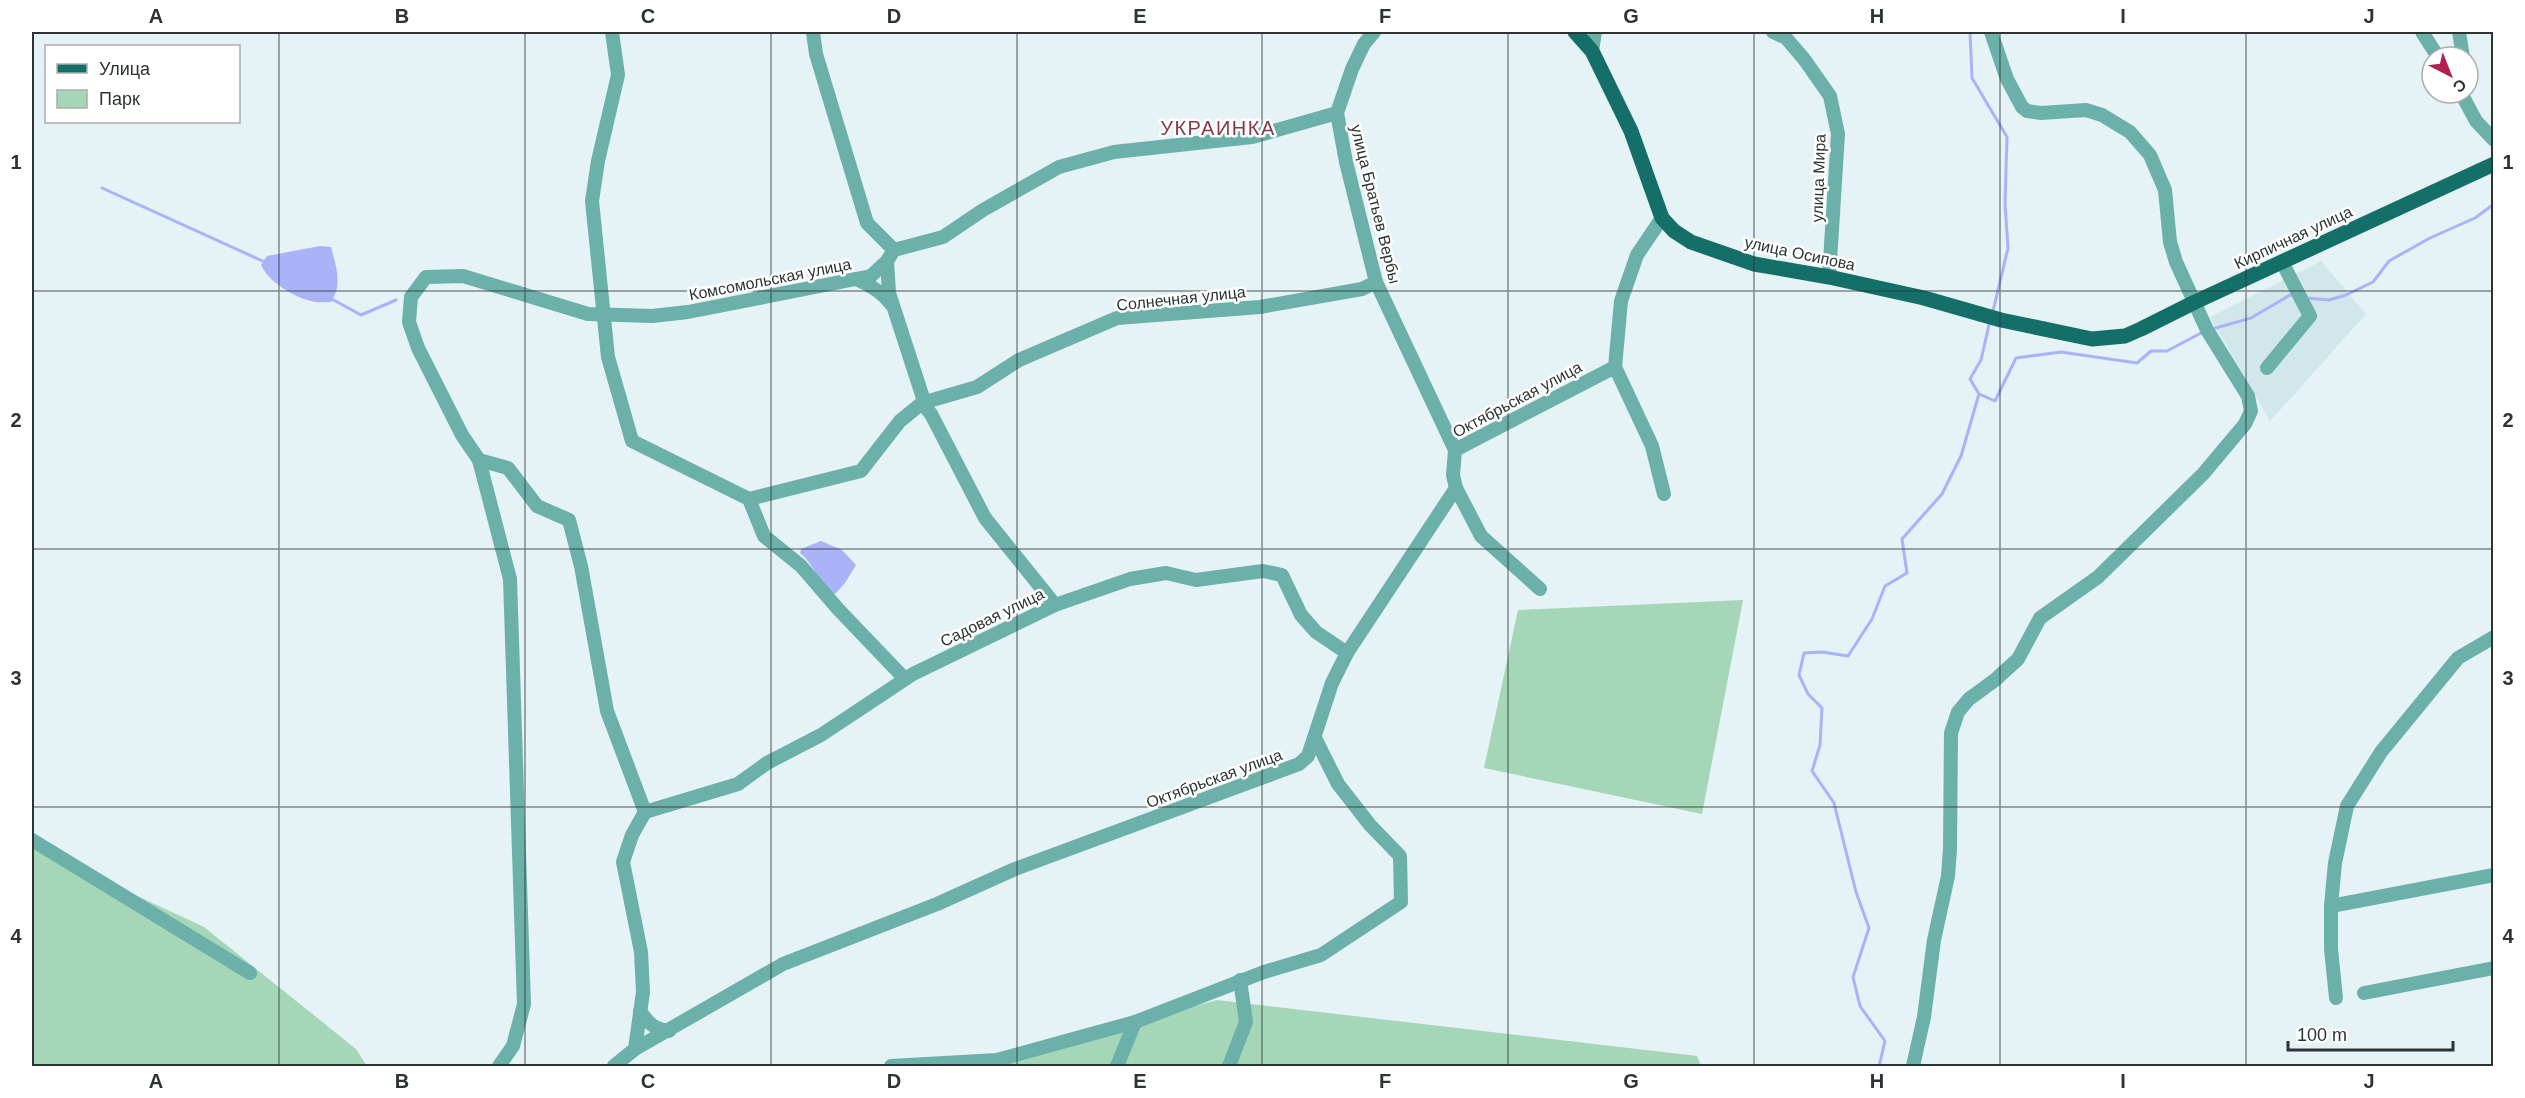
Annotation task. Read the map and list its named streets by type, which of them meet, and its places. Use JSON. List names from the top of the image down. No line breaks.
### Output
{"streets":{"main road":["Кирпичная улица","улица Осипова"],"street":["улица Мира","улица Братьев Вербы","Комсомольская улица","Солнечная улица","Октябрьская улица","Садовая улица"]},"crossings":[["улица Мира","улица Осипова"],["улица Братьев Вербы","Комсомольская улица"],["улица Братьев Вербы","Солнечная улица"],["улица Братьев Вербы","Октябрьская улица"],["Кирпичная улица","улица Осипова"],["Октябрьская улица","Садовая улица"]],"districts":["УКРАИНКА"],"legend":["Улица","Парк"],"scale_bar":"100 m","north":"bottom right","grid":{"columns":["A","B","C","D","E","F","G","H","I","J"],"rows":["1","2","3","4"]}}
